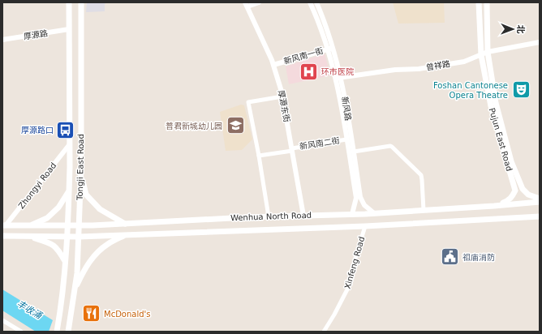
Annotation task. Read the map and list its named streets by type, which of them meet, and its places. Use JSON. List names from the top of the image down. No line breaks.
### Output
{"streets":{"main road":["Pujun East Road","Tongji East Road","Wenhua North Road"],"street":["厚源路","新风南一街","曾祥路","厚源东街","新风路","新风南二街","Zhongyi Road","Xinfeng Road"]},"crossings":[["厚源路","Tongji East Road"],["新风南一街","厚源东街"],["新风南一街","新风路"],["曾祥路","新风路"],["曾祥路","Pujun East Road"],["厚源东街","新风南二街"],["厚源东街","Wenhua North Road"],["新风路","新风南二街"],["新风路","Wenhua North Road"],["Tongji East Road","Zhongyi Road"],["Tongji East Road","Wenhua North Road"],["Zhongyi Road","Wenhua North Road"],["Wenhua North Road","Xinfeng Road"]],"water":["丰收涌"],"places":{"hospital":["环市医院"],"theatre":["Foshan Cantonese Opera Theatre"],"school or university":["普君新城幼儿园"],"bus stop":["厚源路口"],"public building":["祖庙消防"],"restaurant":["McDonald's"]},"north":"right"}
